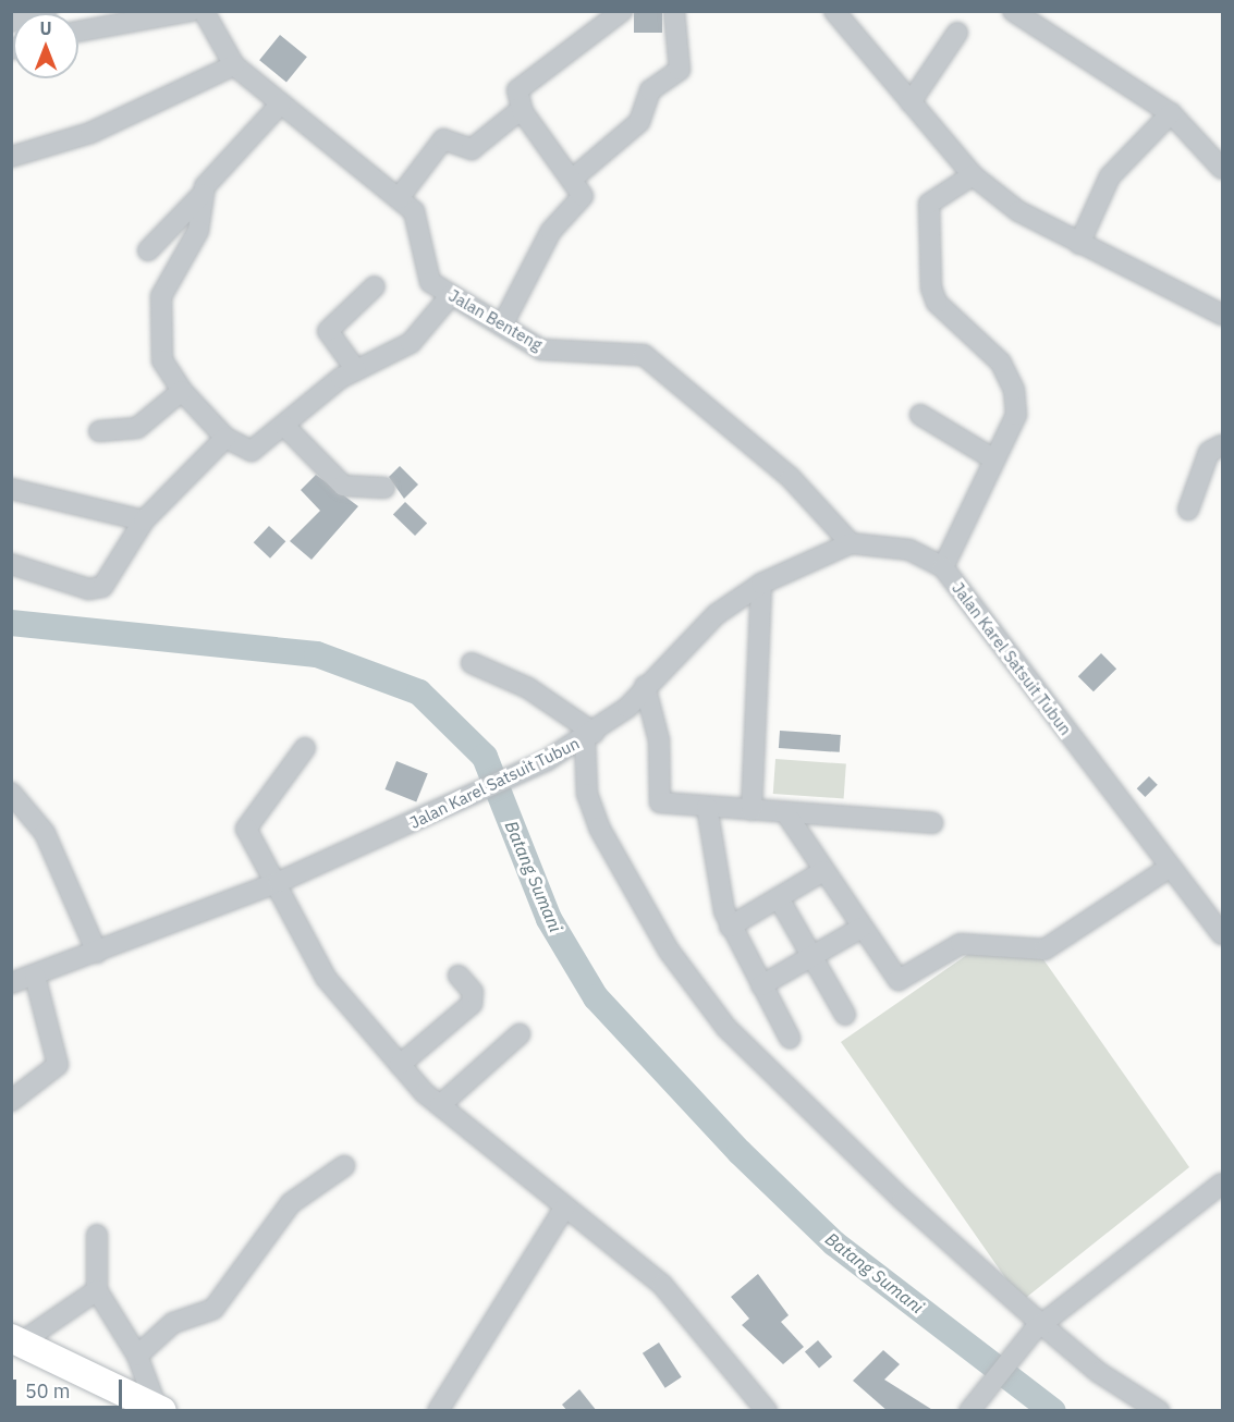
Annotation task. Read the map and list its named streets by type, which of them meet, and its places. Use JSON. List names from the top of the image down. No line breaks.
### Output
{"streets":{"street":["Jalan Benteng","Jalan Karel Satsuit Tubun"]},"crossings":[["Jalan Benteng","Jalan Karel Satsuit Tubun"]],"water":["Batang Sumani"],"scale_bar":"50 m","north":"top"}
